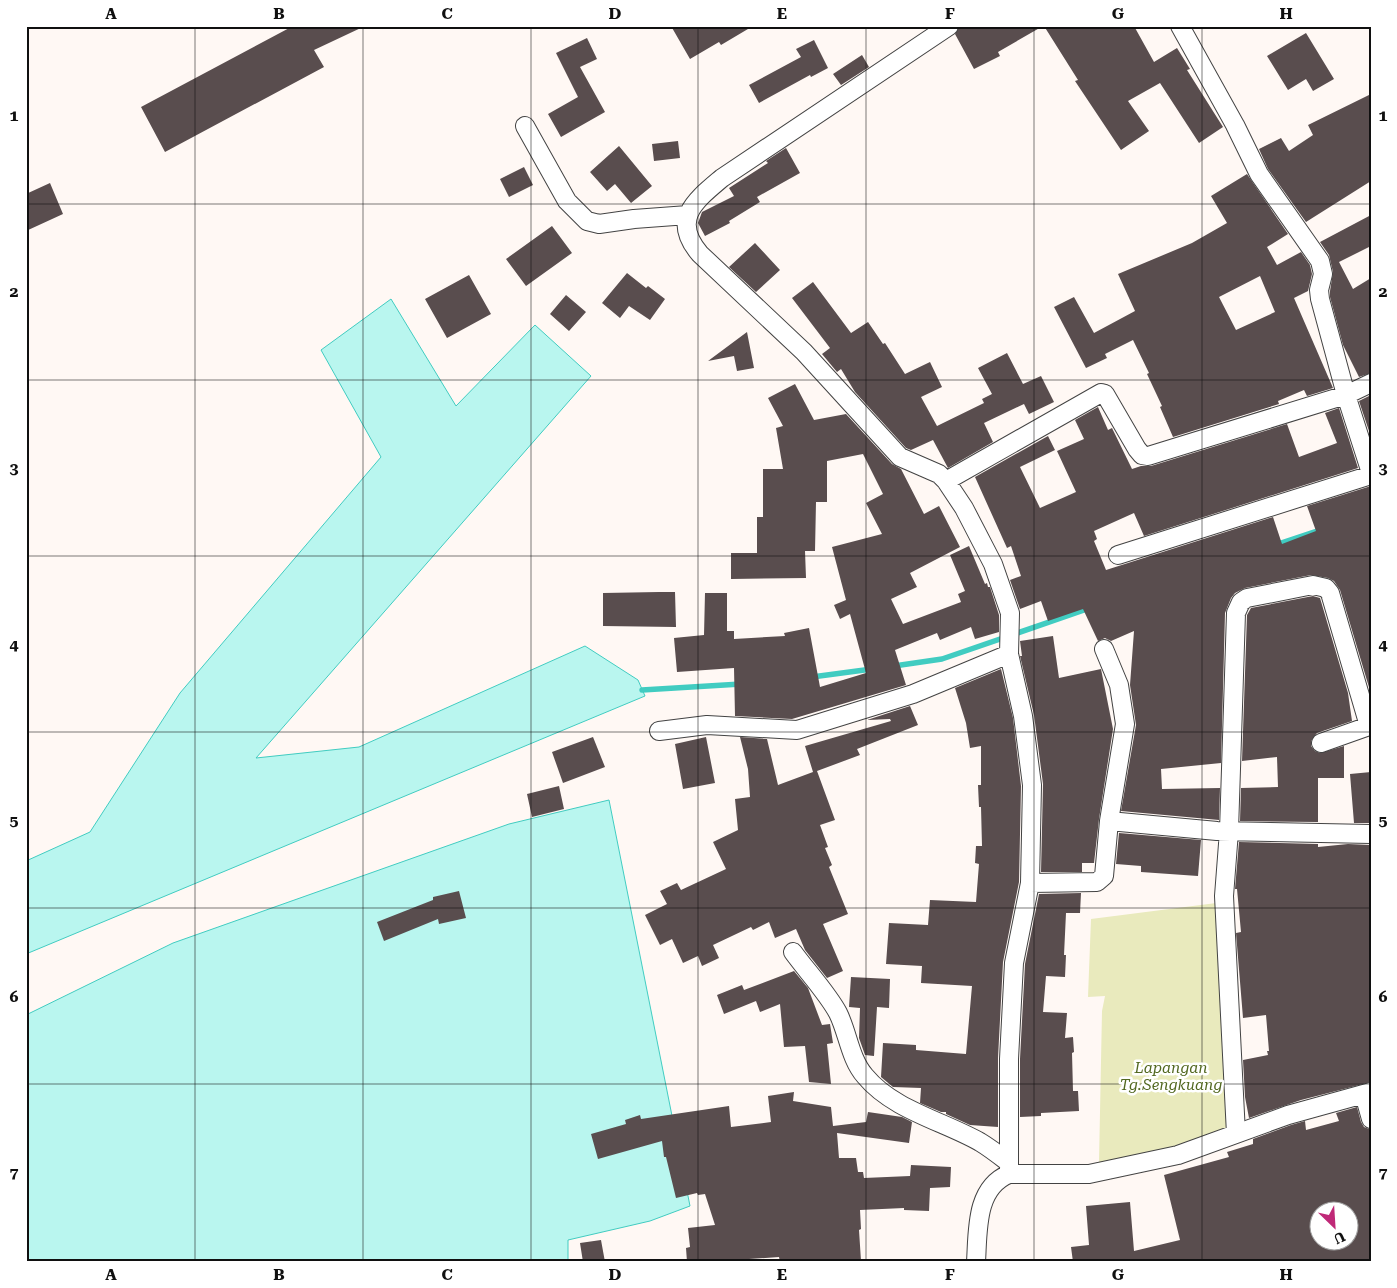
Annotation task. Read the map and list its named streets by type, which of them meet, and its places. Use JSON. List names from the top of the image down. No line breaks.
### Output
{"parks":["Lapangan Tg.Sengkuang"],"north":"bottom right","grid":{"columns":["A","B","C","D","E","F","G","H"],"rows":["1","2","3","4","5","6","7"]}}
